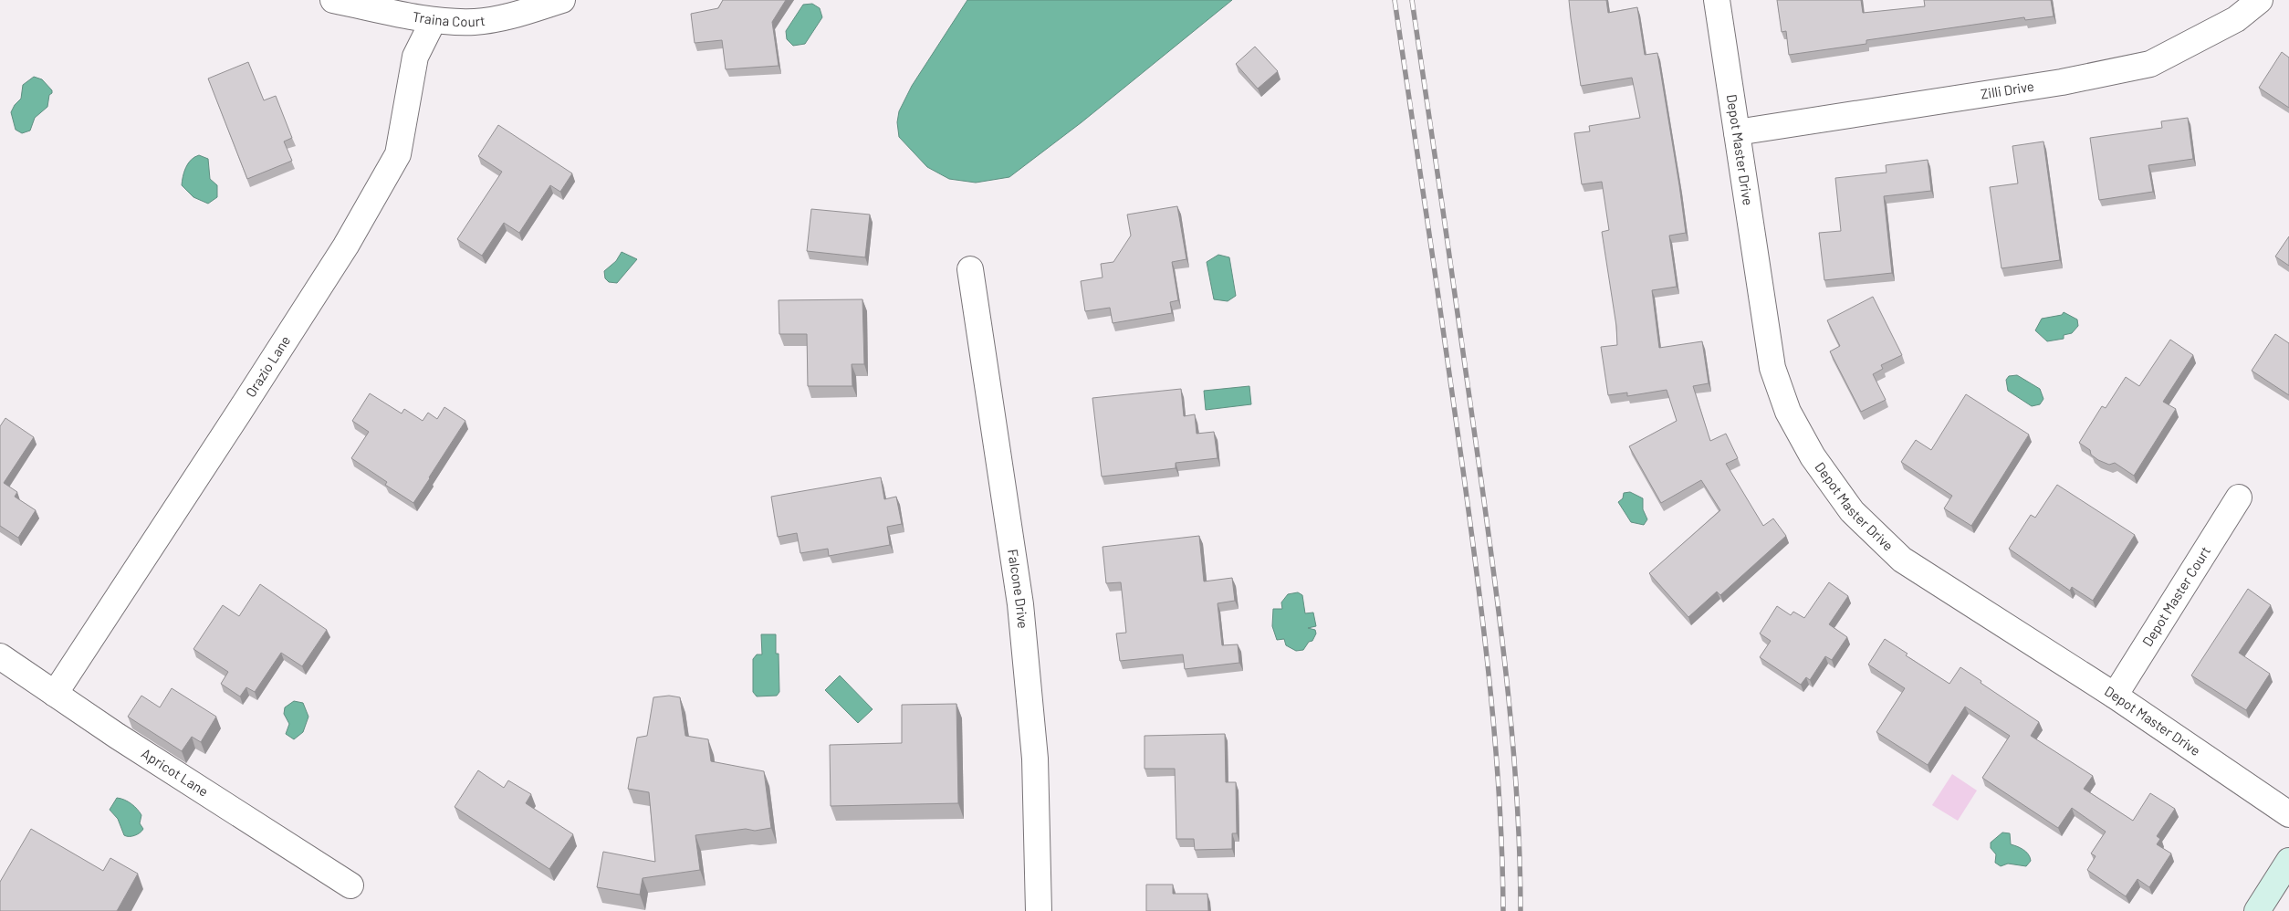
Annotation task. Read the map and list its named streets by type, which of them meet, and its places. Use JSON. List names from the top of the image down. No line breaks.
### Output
{"streets":{"street":["Traina Court","Zilli Drive","Depot Master Drive","Orazio Lane","Falcone Drive","Depot Master Court","Apricot Lane"]},"crossings":[["Traina Court","Orazio Lane"],["Zilli Drive","Depot Master Drive"],["Depot Master Drive","Depot Master Court"],["Orazio Lane","Apricot Lane"]]}
